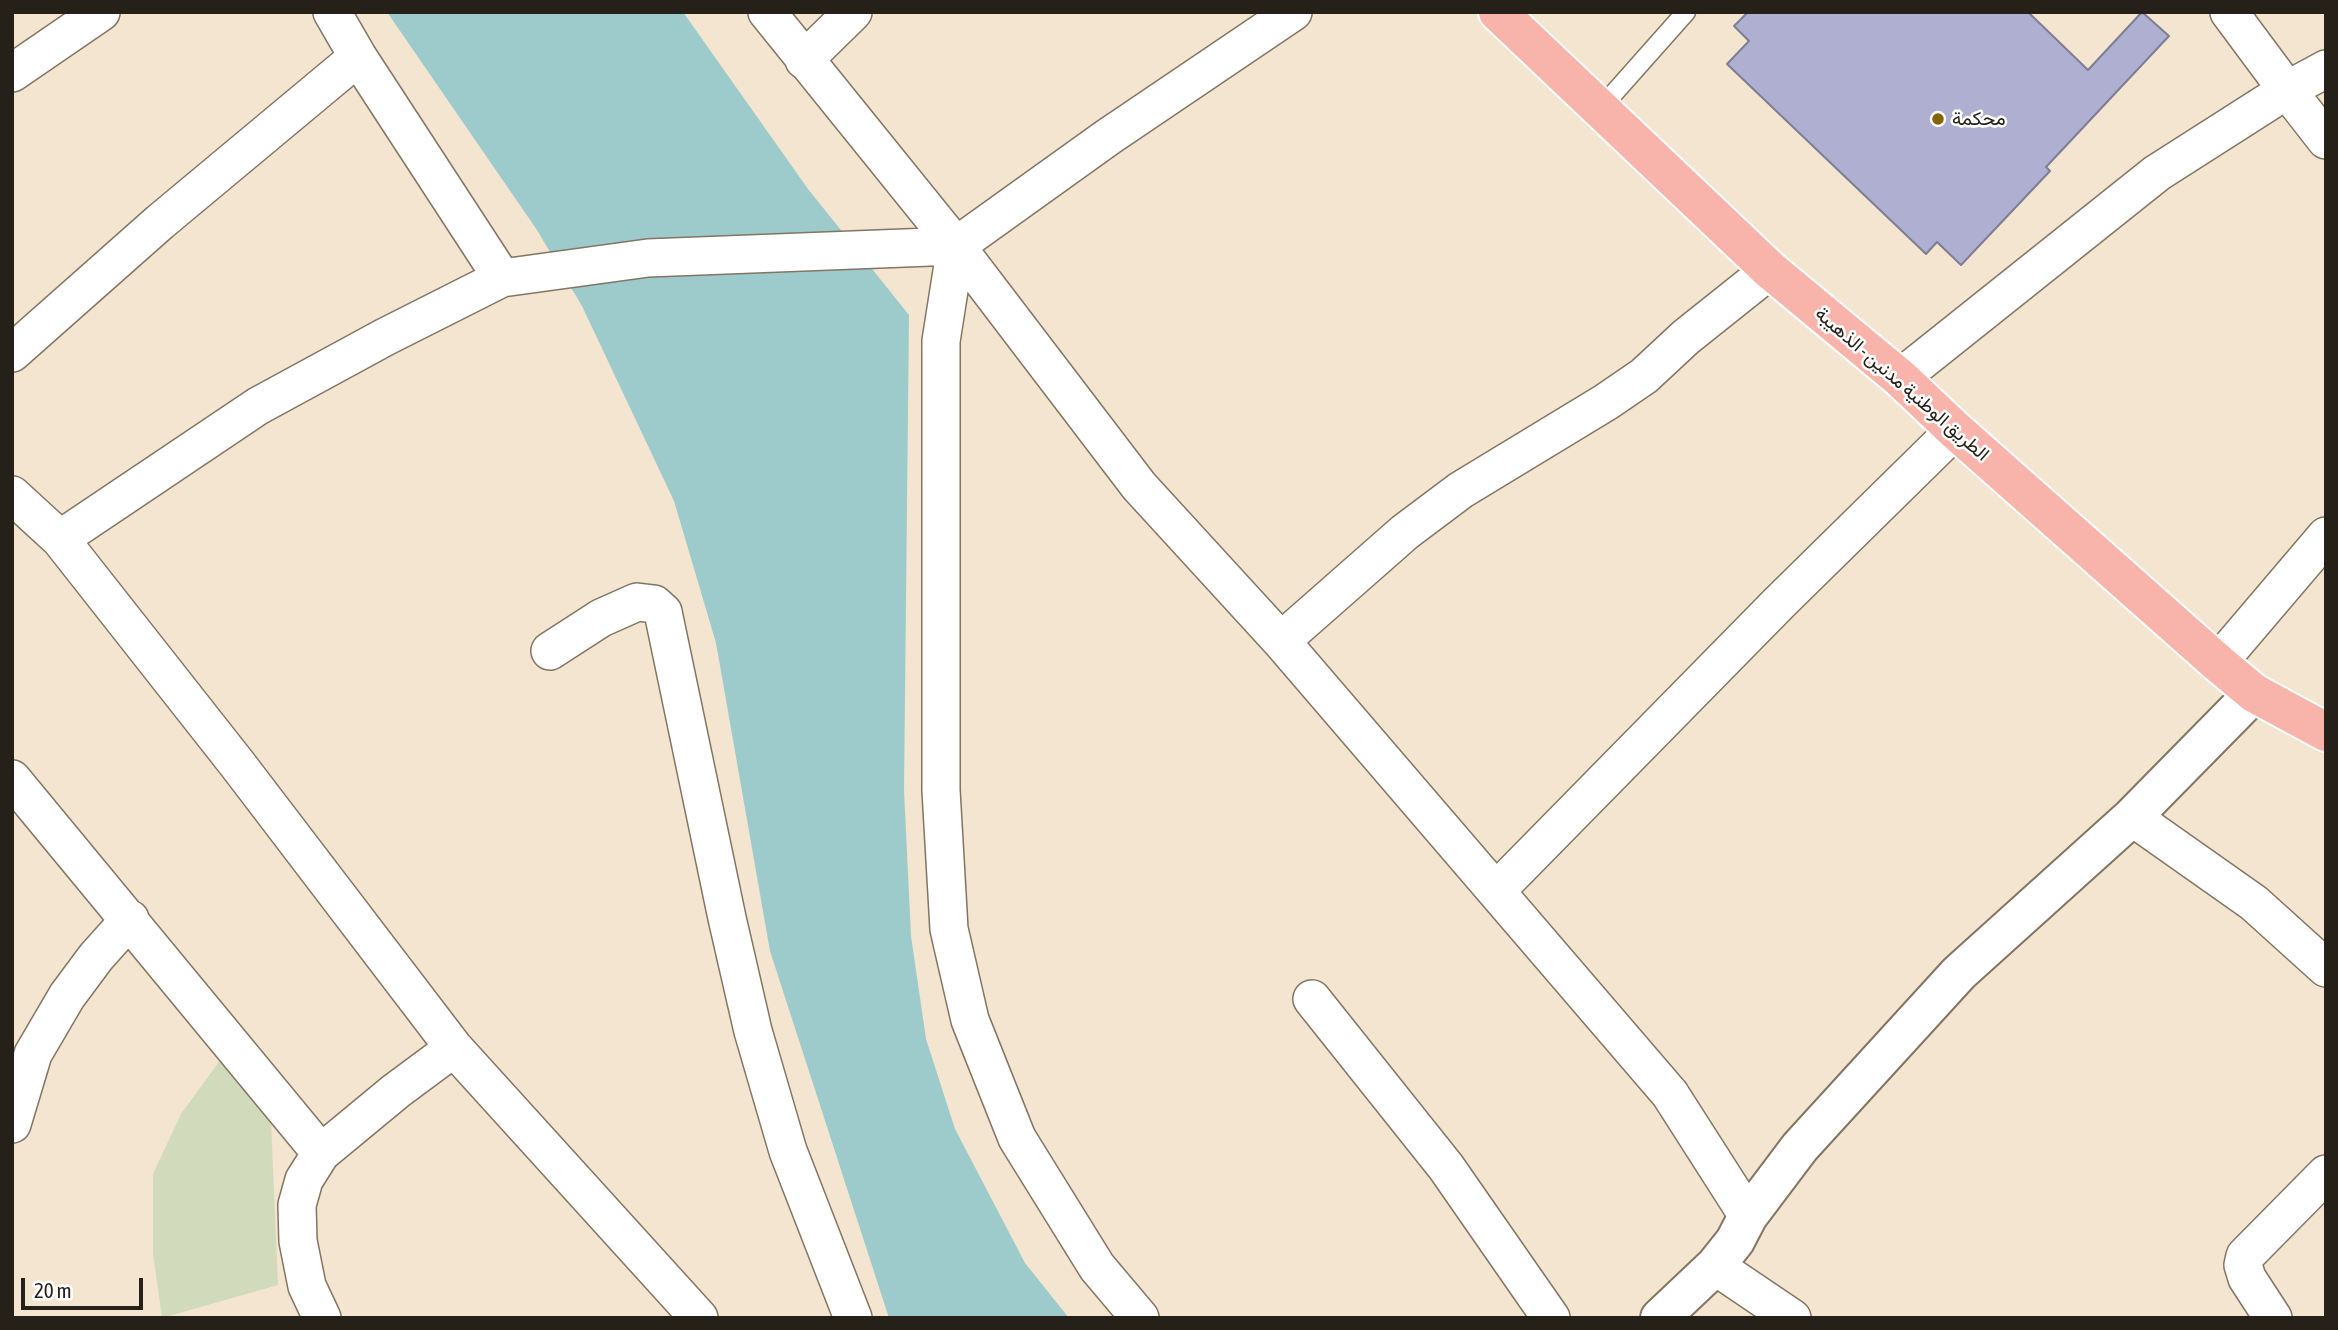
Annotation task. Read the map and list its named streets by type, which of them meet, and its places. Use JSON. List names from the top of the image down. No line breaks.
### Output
{"streets":{"main road":["الطريق الوطنية مدنين - الذهيبة"]},"places":["محكمة"],"scale_bar":"20 m"}
